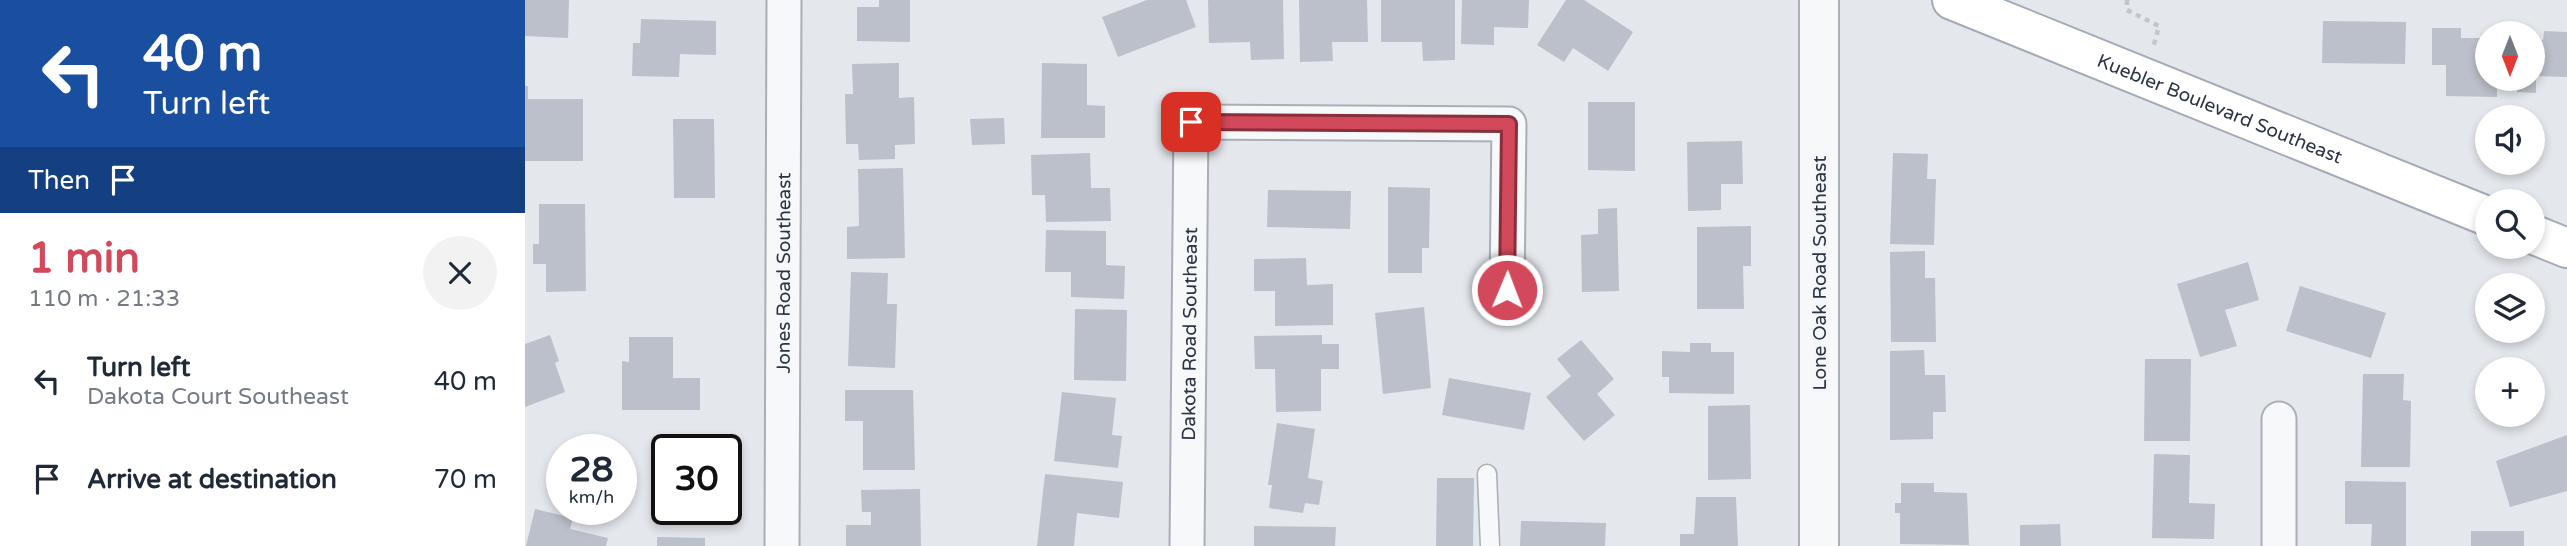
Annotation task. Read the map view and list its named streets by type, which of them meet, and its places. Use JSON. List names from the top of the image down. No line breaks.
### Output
{"streets":{"main road":["Kuebler Boulevard Southeast"],"street":["Jones Road Southeast","Lone Oak Road Southeast","Dakota Road Southeast"]},"north":"bottom","page":{"turn":["40 m","Turn left"],"map_buttons":"+","then":"Then","heading":["1 min","110 m · 21:33"],"list":[{"name":"Turn left","note":"Dakota Court Southeast","value":"40 m"},{"name":"Arrive at destination","value":"70 m"}],"speed":"28 km/h","limit":"30"}}
